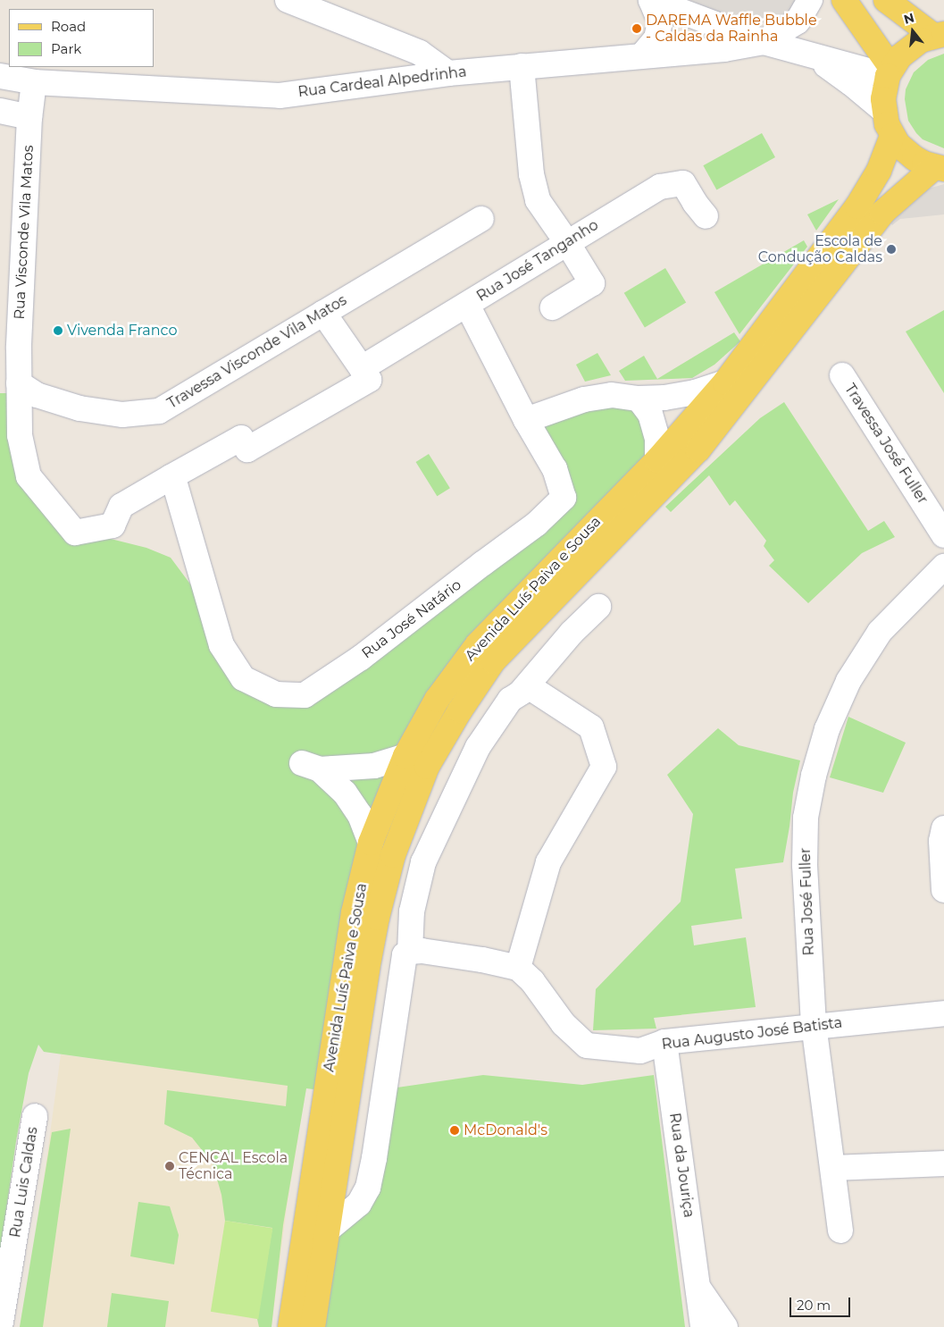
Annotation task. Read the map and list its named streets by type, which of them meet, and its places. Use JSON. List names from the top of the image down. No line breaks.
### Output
{"streets":{"main road":["Avenida Luís Paiva e Sousa"],"street":["Rua Cardeal Alpedrinha","Rua Visconde Vila Matos","Rua José Tanganho","Travessa Visconde Vila Matos","Travessa José Fuller","Rua José Natário","Rua José Fuller","Rua Augusto José Batista","Rua da Jouriça","Rua Luis Caldas"]},"crossings":[["Rua Cardeal Alpedrinha","Rua Visconde Vila Matos"],["Rua Visconde Vila Matos","Travessa Visconde Vila Matos"],["Rua Visconde Vila Matos","Rua José Natário"],["Rua José Tanganho","Rua José Natário"],["Rua José Fuller","Rua Augusto José Batista"],["Rua Augusto José Batista","Rua da Jouriça"]],"places":["DAREMA Waffle Bubble - Caldas da Rainha","Escola de Condução Caldas","Vivenda Franco","McDonald's","CENCAL Escola Técnica"],"legend":["Road","Park"],"scale_bar":"20 m","north":"top"}
